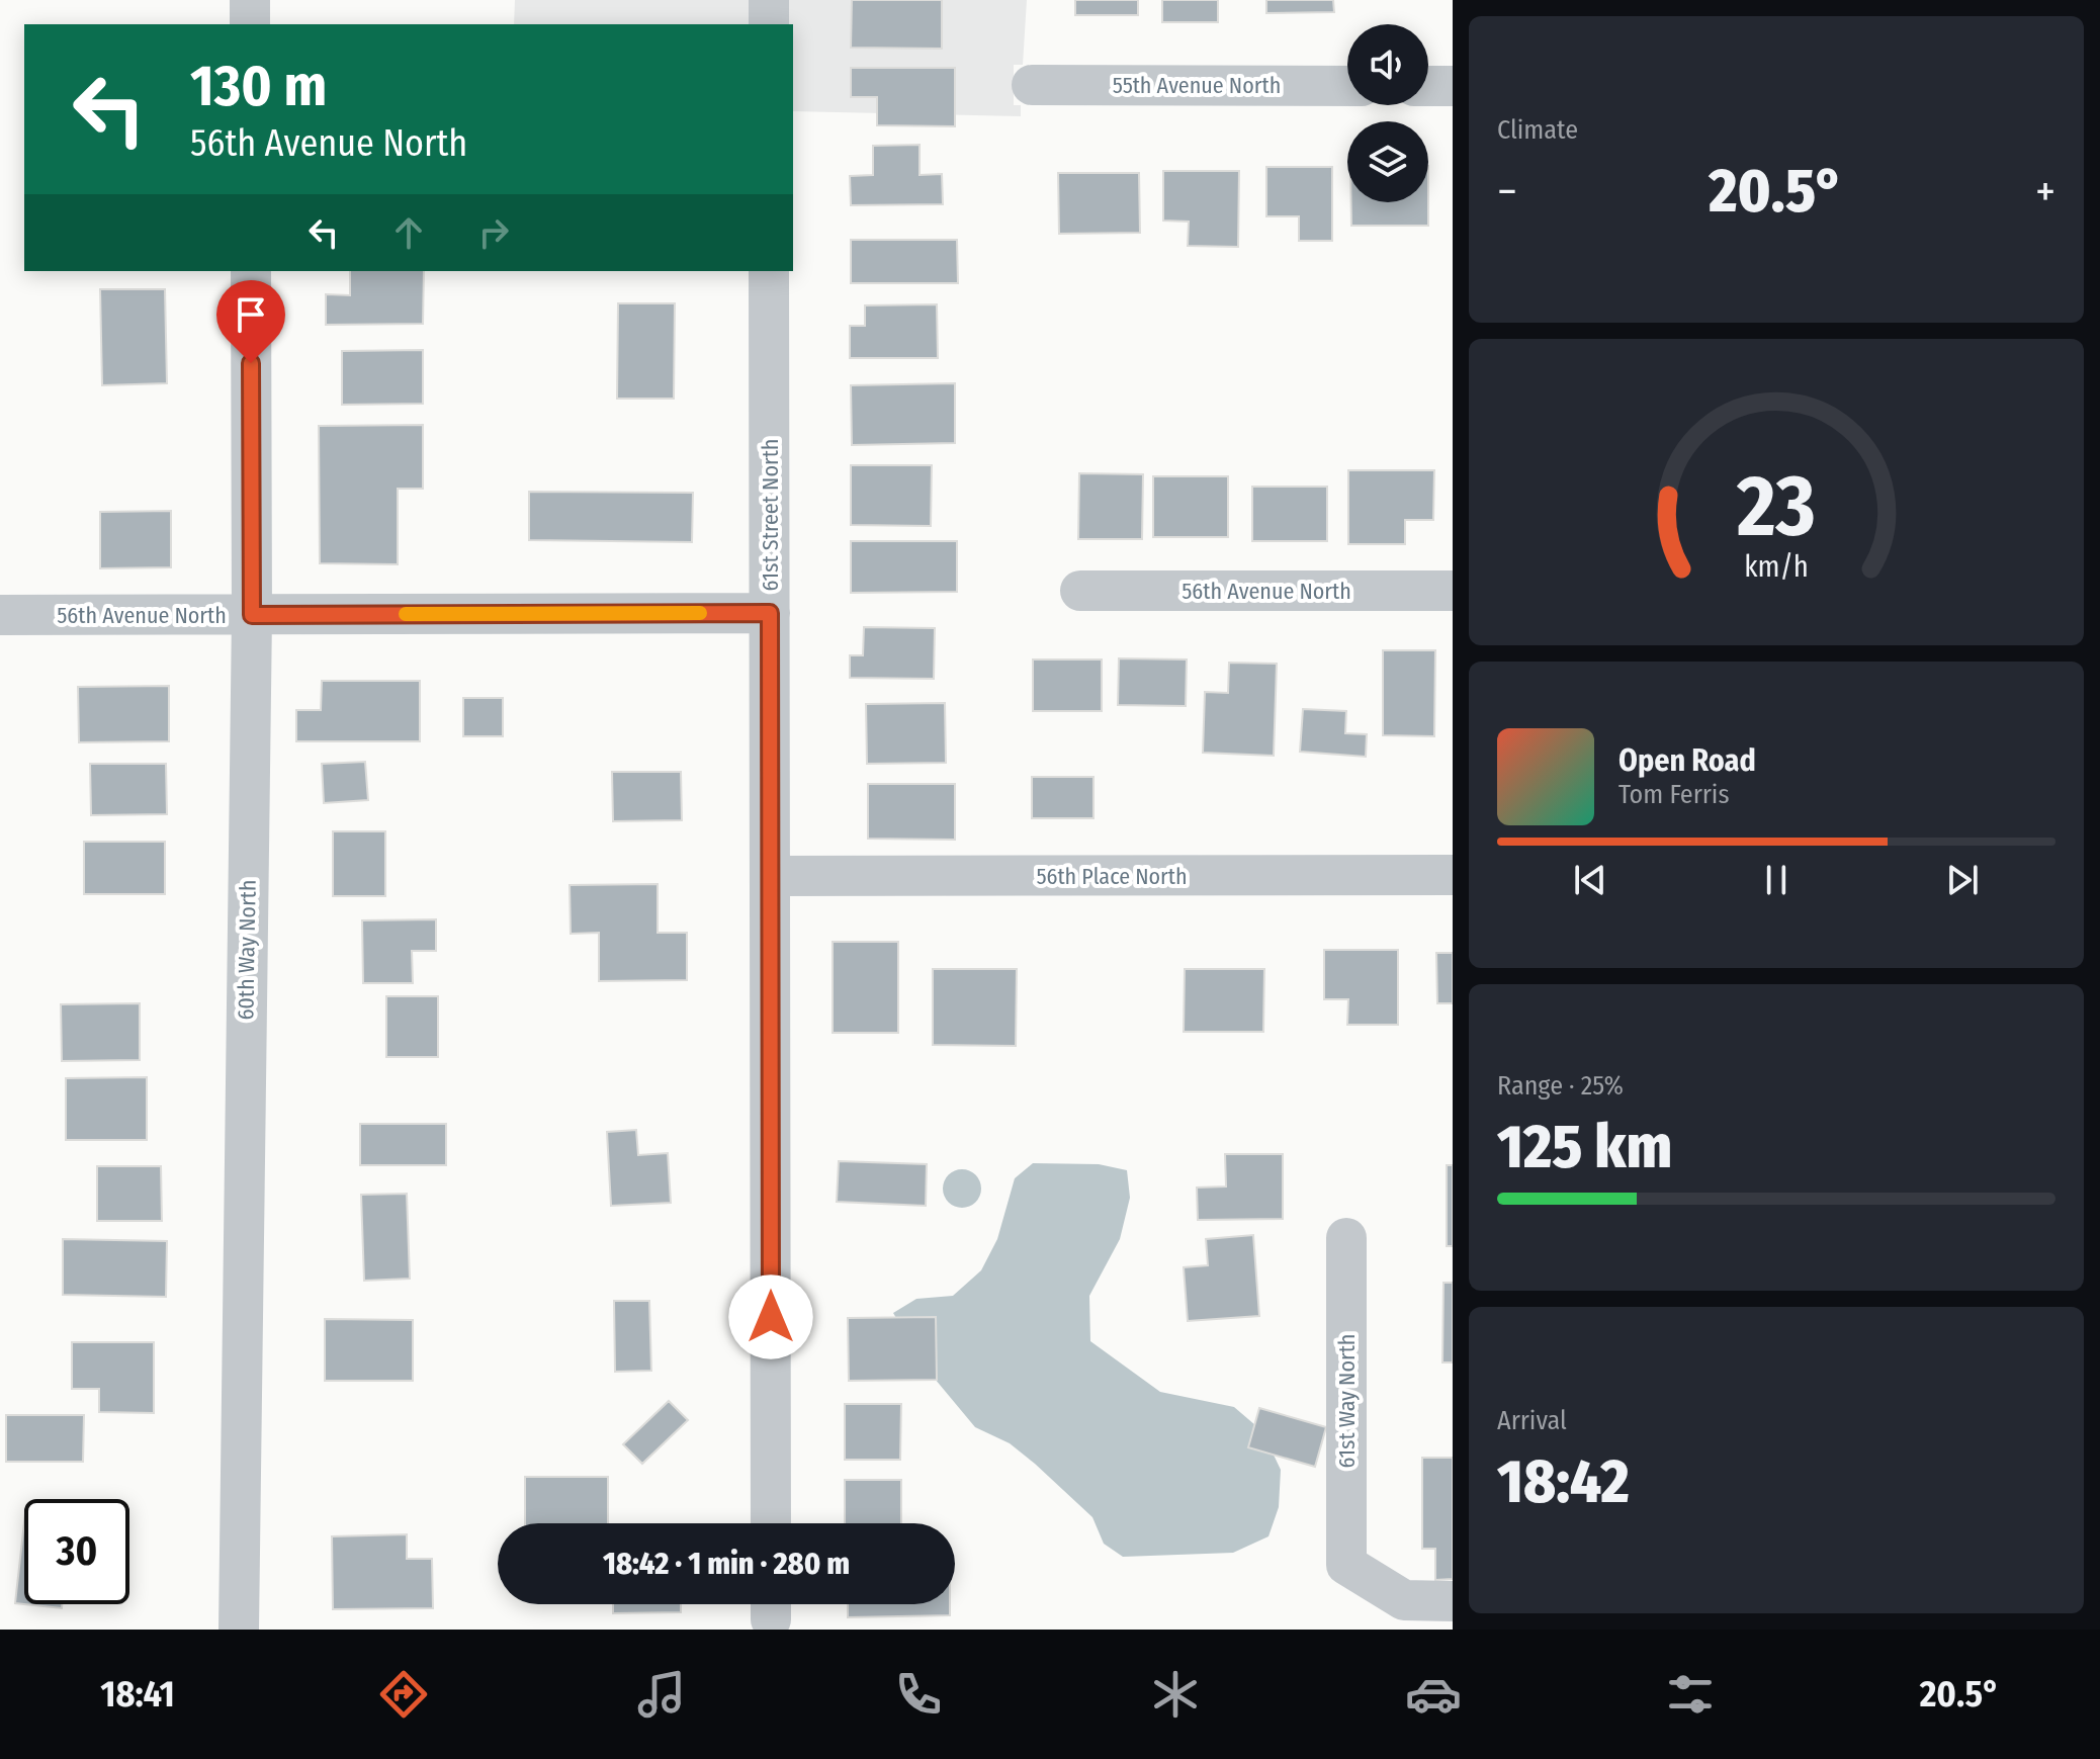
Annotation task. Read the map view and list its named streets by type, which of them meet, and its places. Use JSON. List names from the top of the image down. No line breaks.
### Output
{"streets":{"street":["55th Avenue North","61st Street North","56th Avenue North","56th Place North","60th Way North","61st Way North"]},"crossings":[["61st Street North","56th Avenue North"],["61st Street North","56th Place North"],["56th Avenue North","60th Way North"]],"page":{"tile":["Climate",["Range · 25%","125 km"],["Arrival","18:42"]],"turn":["130 m","56th Avenue North"],"heat":["−","20.5°","+"],"song":["Open Road","Tom Ferris"],"limit":"30","trip":"18:42 · 1 min · 280 m","tabs":["18:41","20.5°"],"gauge":["23","km/h"]}}
